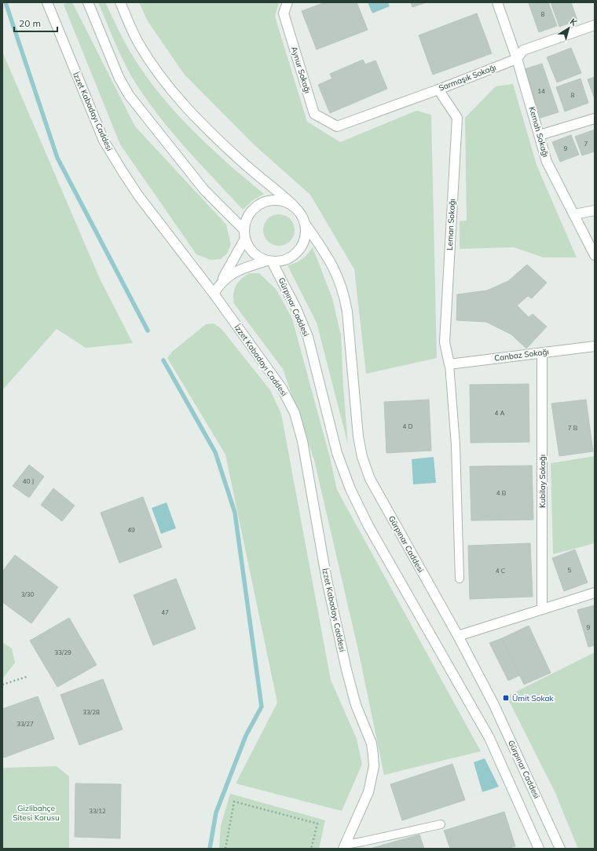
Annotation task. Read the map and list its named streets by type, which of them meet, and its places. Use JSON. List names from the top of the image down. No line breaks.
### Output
{"streets":{"street":["Aynur Sokağı","Sarmaşık Sokağı","İzzet Kabadayı Caddesi","Kemah Sokağı","Leman Sokağı","Gürpınar Caddesi","Canbaz Sokağı","Kubilay Sokağı"]},"crossings":[["Aynur Sokağı","Sarmaşık Sokağı"],["Sarmaşık Sokağı","Kemah Sokağı"],["Sarmaşık Sokağı","Leman Sokağı"],["Leman Sokağı","Canbaz Sokağı"],["Canbaz Sokağı","Kubilay Sokağı"]],"parks":["Gizlibahçe Sitesi Korusu"],"places":{"transit":["Ümit Sokak"]},"house_numbers":["8","14","8","7","9","4 A","4 D","7 B","40 J","4 B","49","5","4 C","3/30","47","9","33/29","33/28","33/27","33/12"],"scale_bar":"20 m","north":"top right"}
